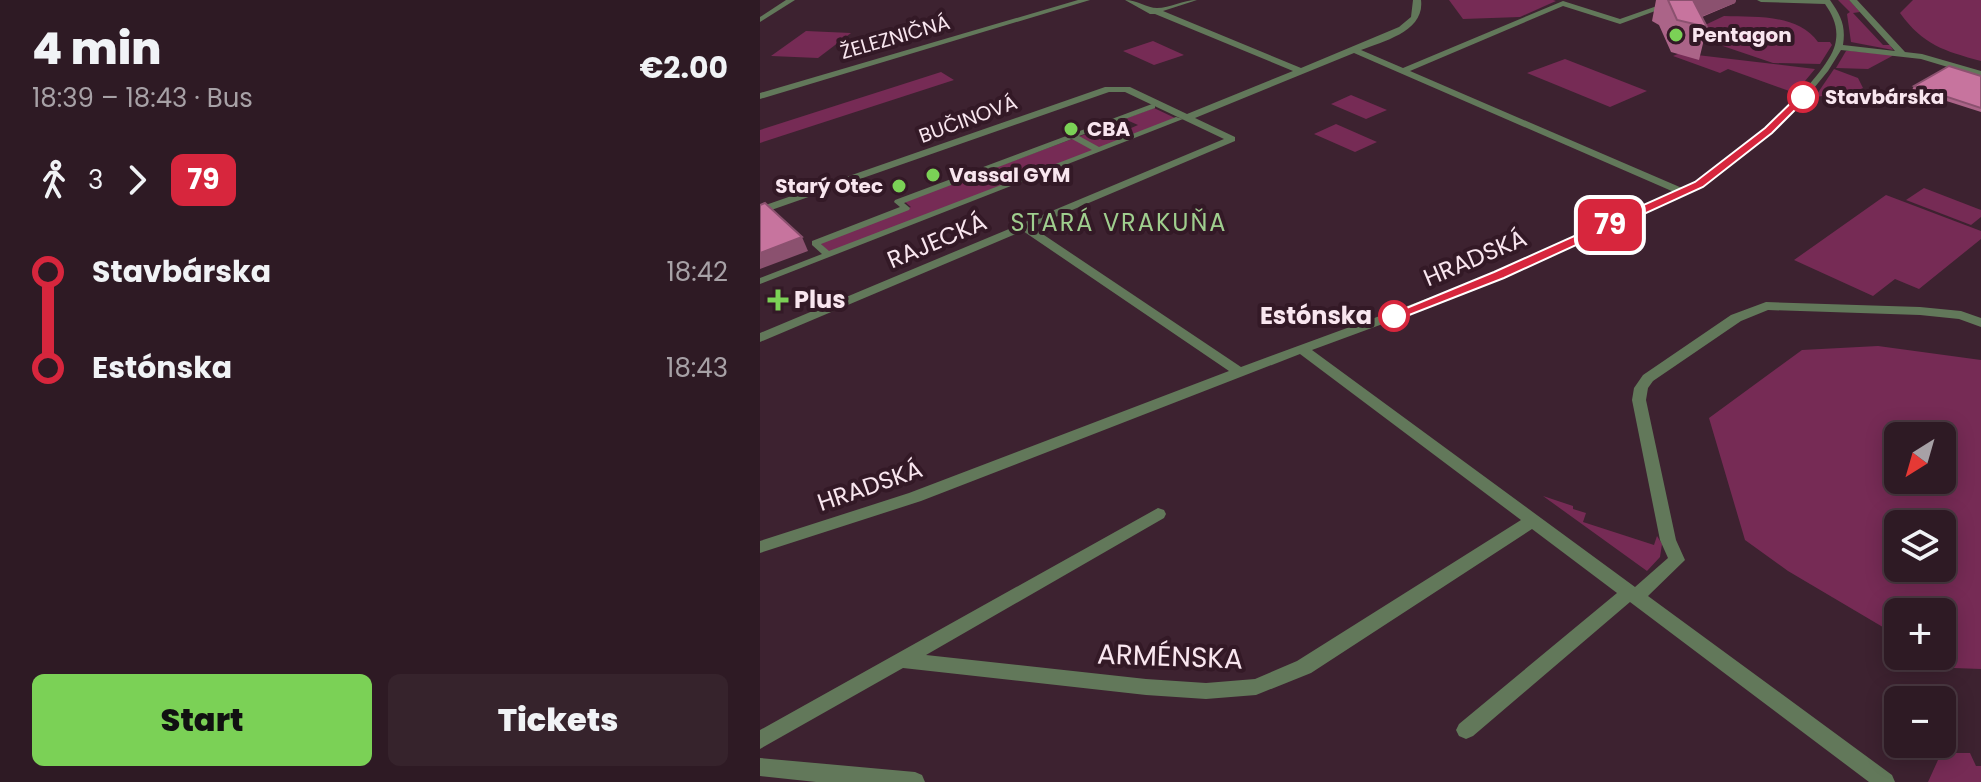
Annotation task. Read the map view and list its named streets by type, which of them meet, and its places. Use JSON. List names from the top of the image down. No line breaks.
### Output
{"streets":{"street":["ŽELEZNIČNÁ","BUČINOVÁ","RAJECKÁ","HRADSKÁ","ARMÉNSKA"]},"crossings":[["RAJECKÁ","HRADSKÁ"]],"districts":["STARÁ VRAKUŇA"],"places":{"other":["Pentagon","Stavbárska","CBA","Vassal GYM","Starý Otec","Estónska"],"health":["Plus"]},"lines":["bus line 79"],"north":"bottom left","page":{"heading":["4 min","18:39 – 18:43 · Bus","€2.00"],"on_map":"79","legs":["3","79"],"list":[{"name":"Stavbárska","value":"18:42"},{"name":"Estónska","value":"18:43"}],"map_buttons":["+","−"],"buttons":["Start","Tickets"]}}
